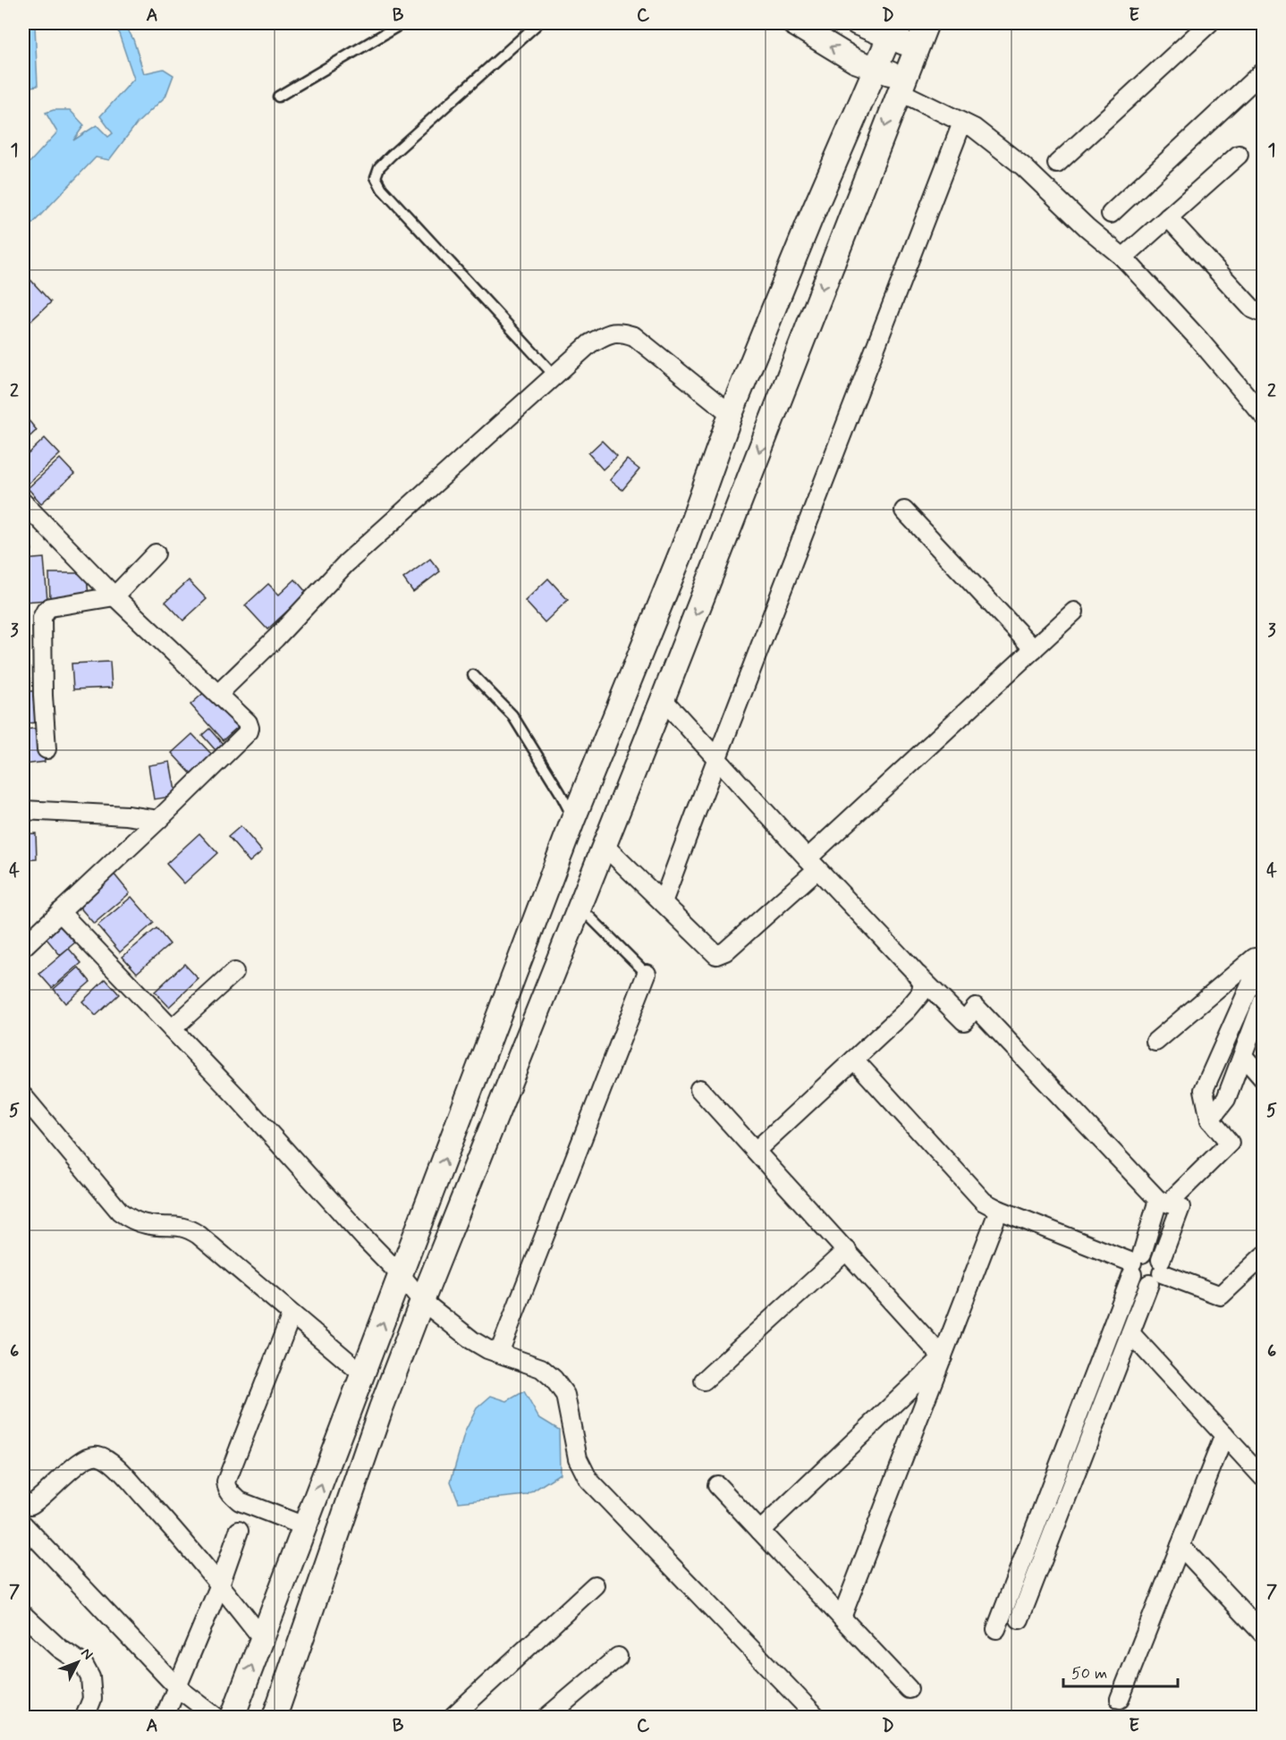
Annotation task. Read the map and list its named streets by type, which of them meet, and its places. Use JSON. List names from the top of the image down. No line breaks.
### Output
{"scale_bar":"50 m","north":"top right","grid":{"columns":["A","B","C","D","E"],"rows":["1","2","3","4","5","6","7"]}}
